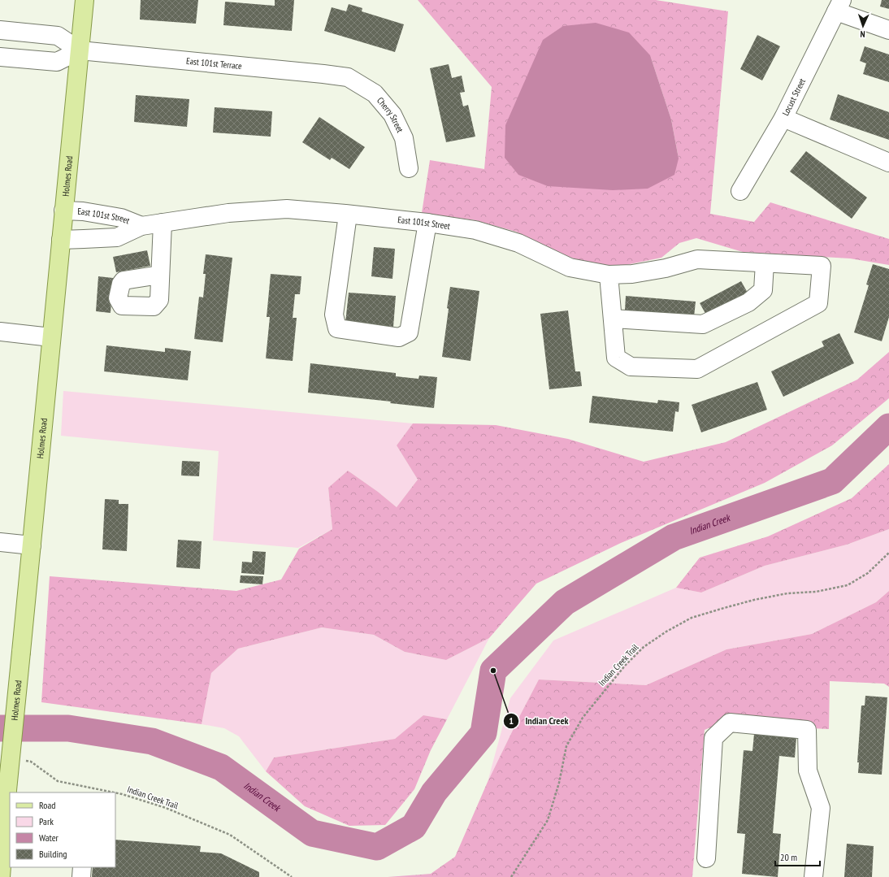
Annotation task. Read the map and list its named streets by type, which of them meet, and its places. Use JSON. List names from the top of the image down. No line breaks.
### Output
{"streets":{"main road":["Holmes Road"],"street":["East 101st Terrace","Locust Street","Cherry Street","East 101st Street"],"path":["Indian Creek Trail"]},"crossings":[["East 101st Terrace","Cherry Street"],["East 101st Terrace","Holmes Road"],["Holmes Road","East 101st Street"]],"water":["Indian Creek"],"places":["Indian Creek"],"legend":["Road","Park","Water","Building"],"scale_bar":"20 m","north":"bottom"}
